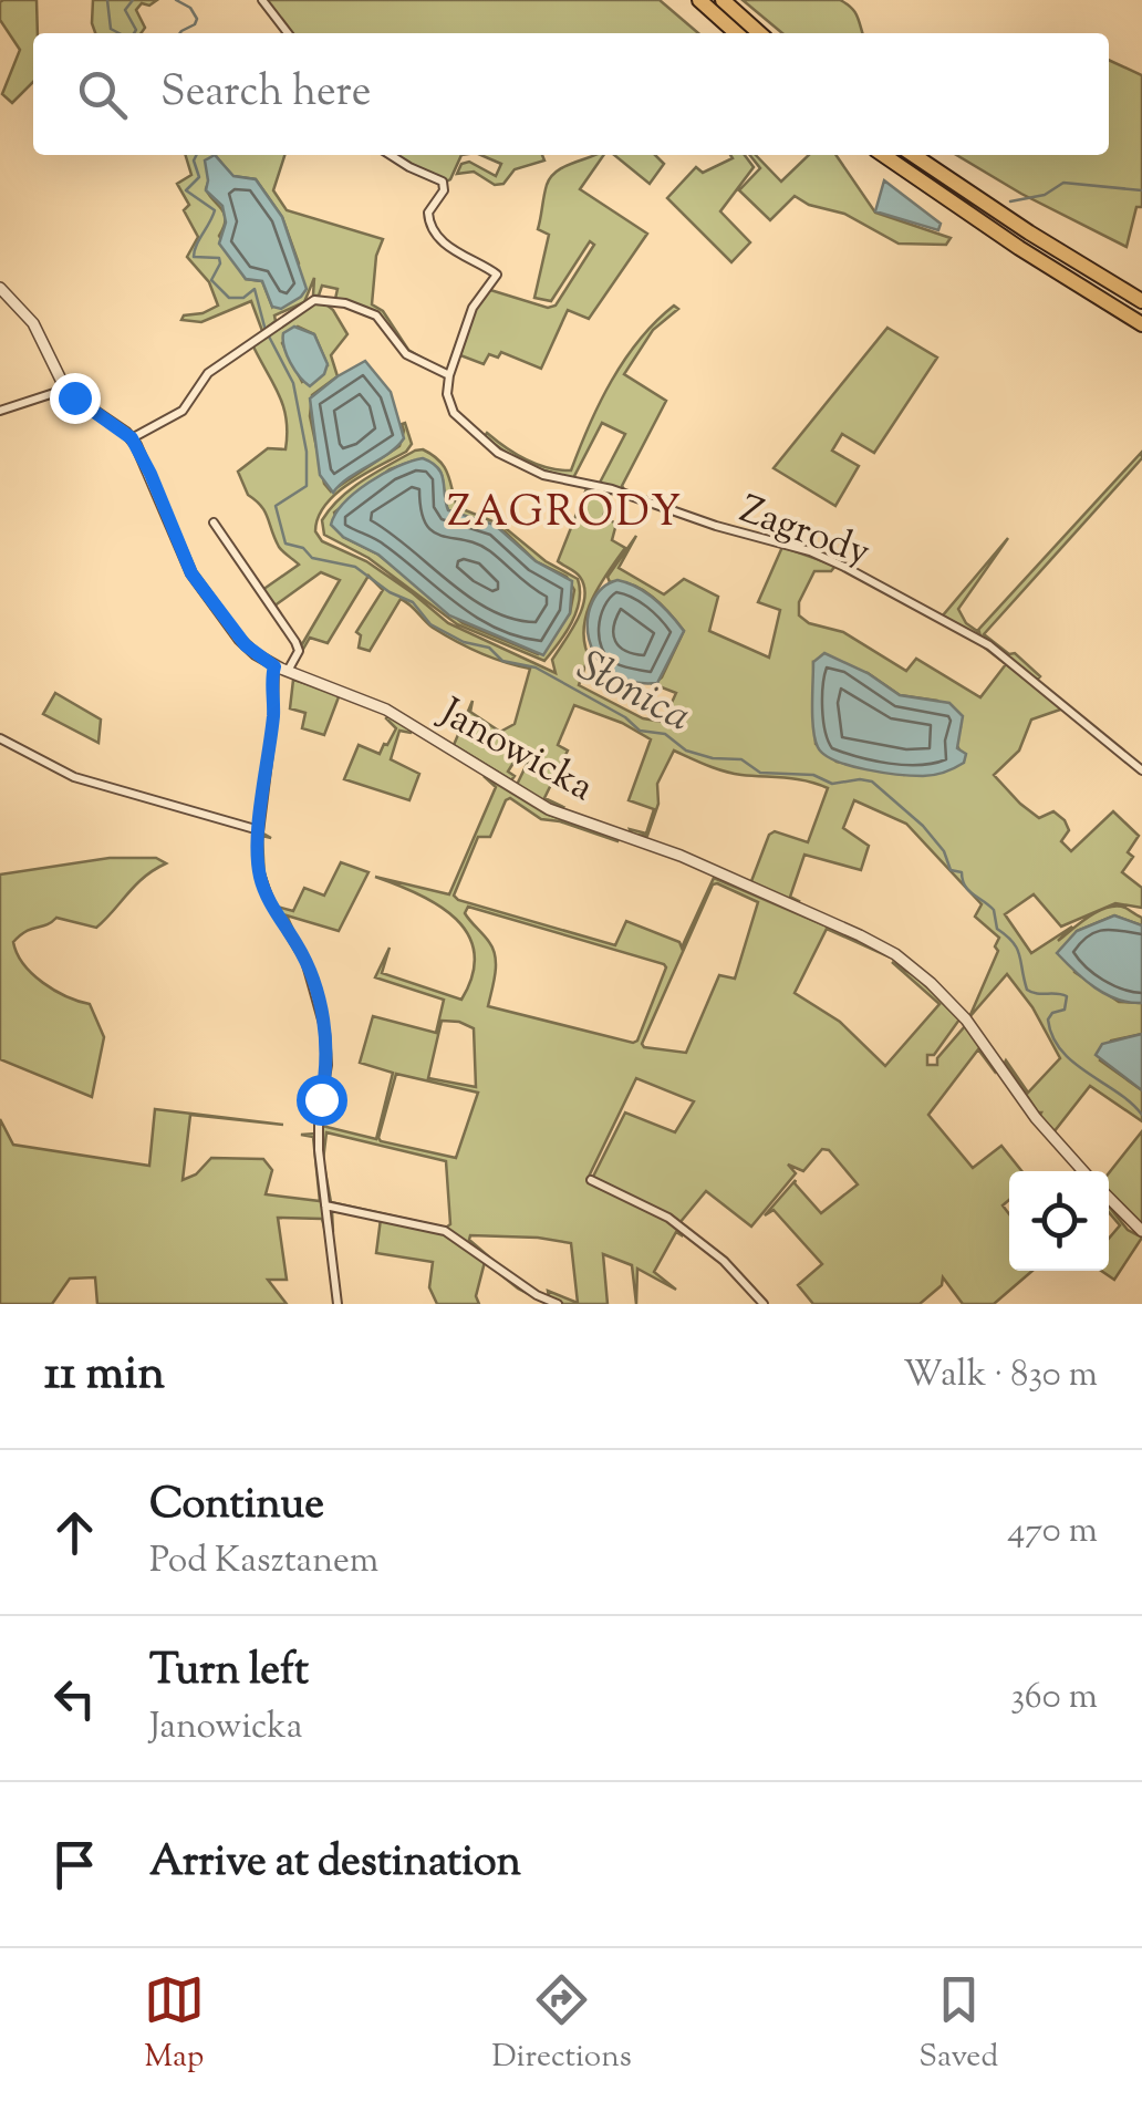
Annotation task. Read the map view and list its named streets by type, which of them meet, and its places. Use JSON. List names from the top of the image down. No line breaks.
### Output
{"streets":{"street":["Zagrody","Janowicka"]},"districts":["ZAGRODY"],"water":["Słonica"],"page":{"search":"Search here","heading":["11 min","Walk · 830 m"],"list":[["Continue","Pod Kasztanem","470 m"],["Turn left","Janowicka","360 m"],"Arrive at destination"],"nav":["Map","Directions","Saved"]}}
